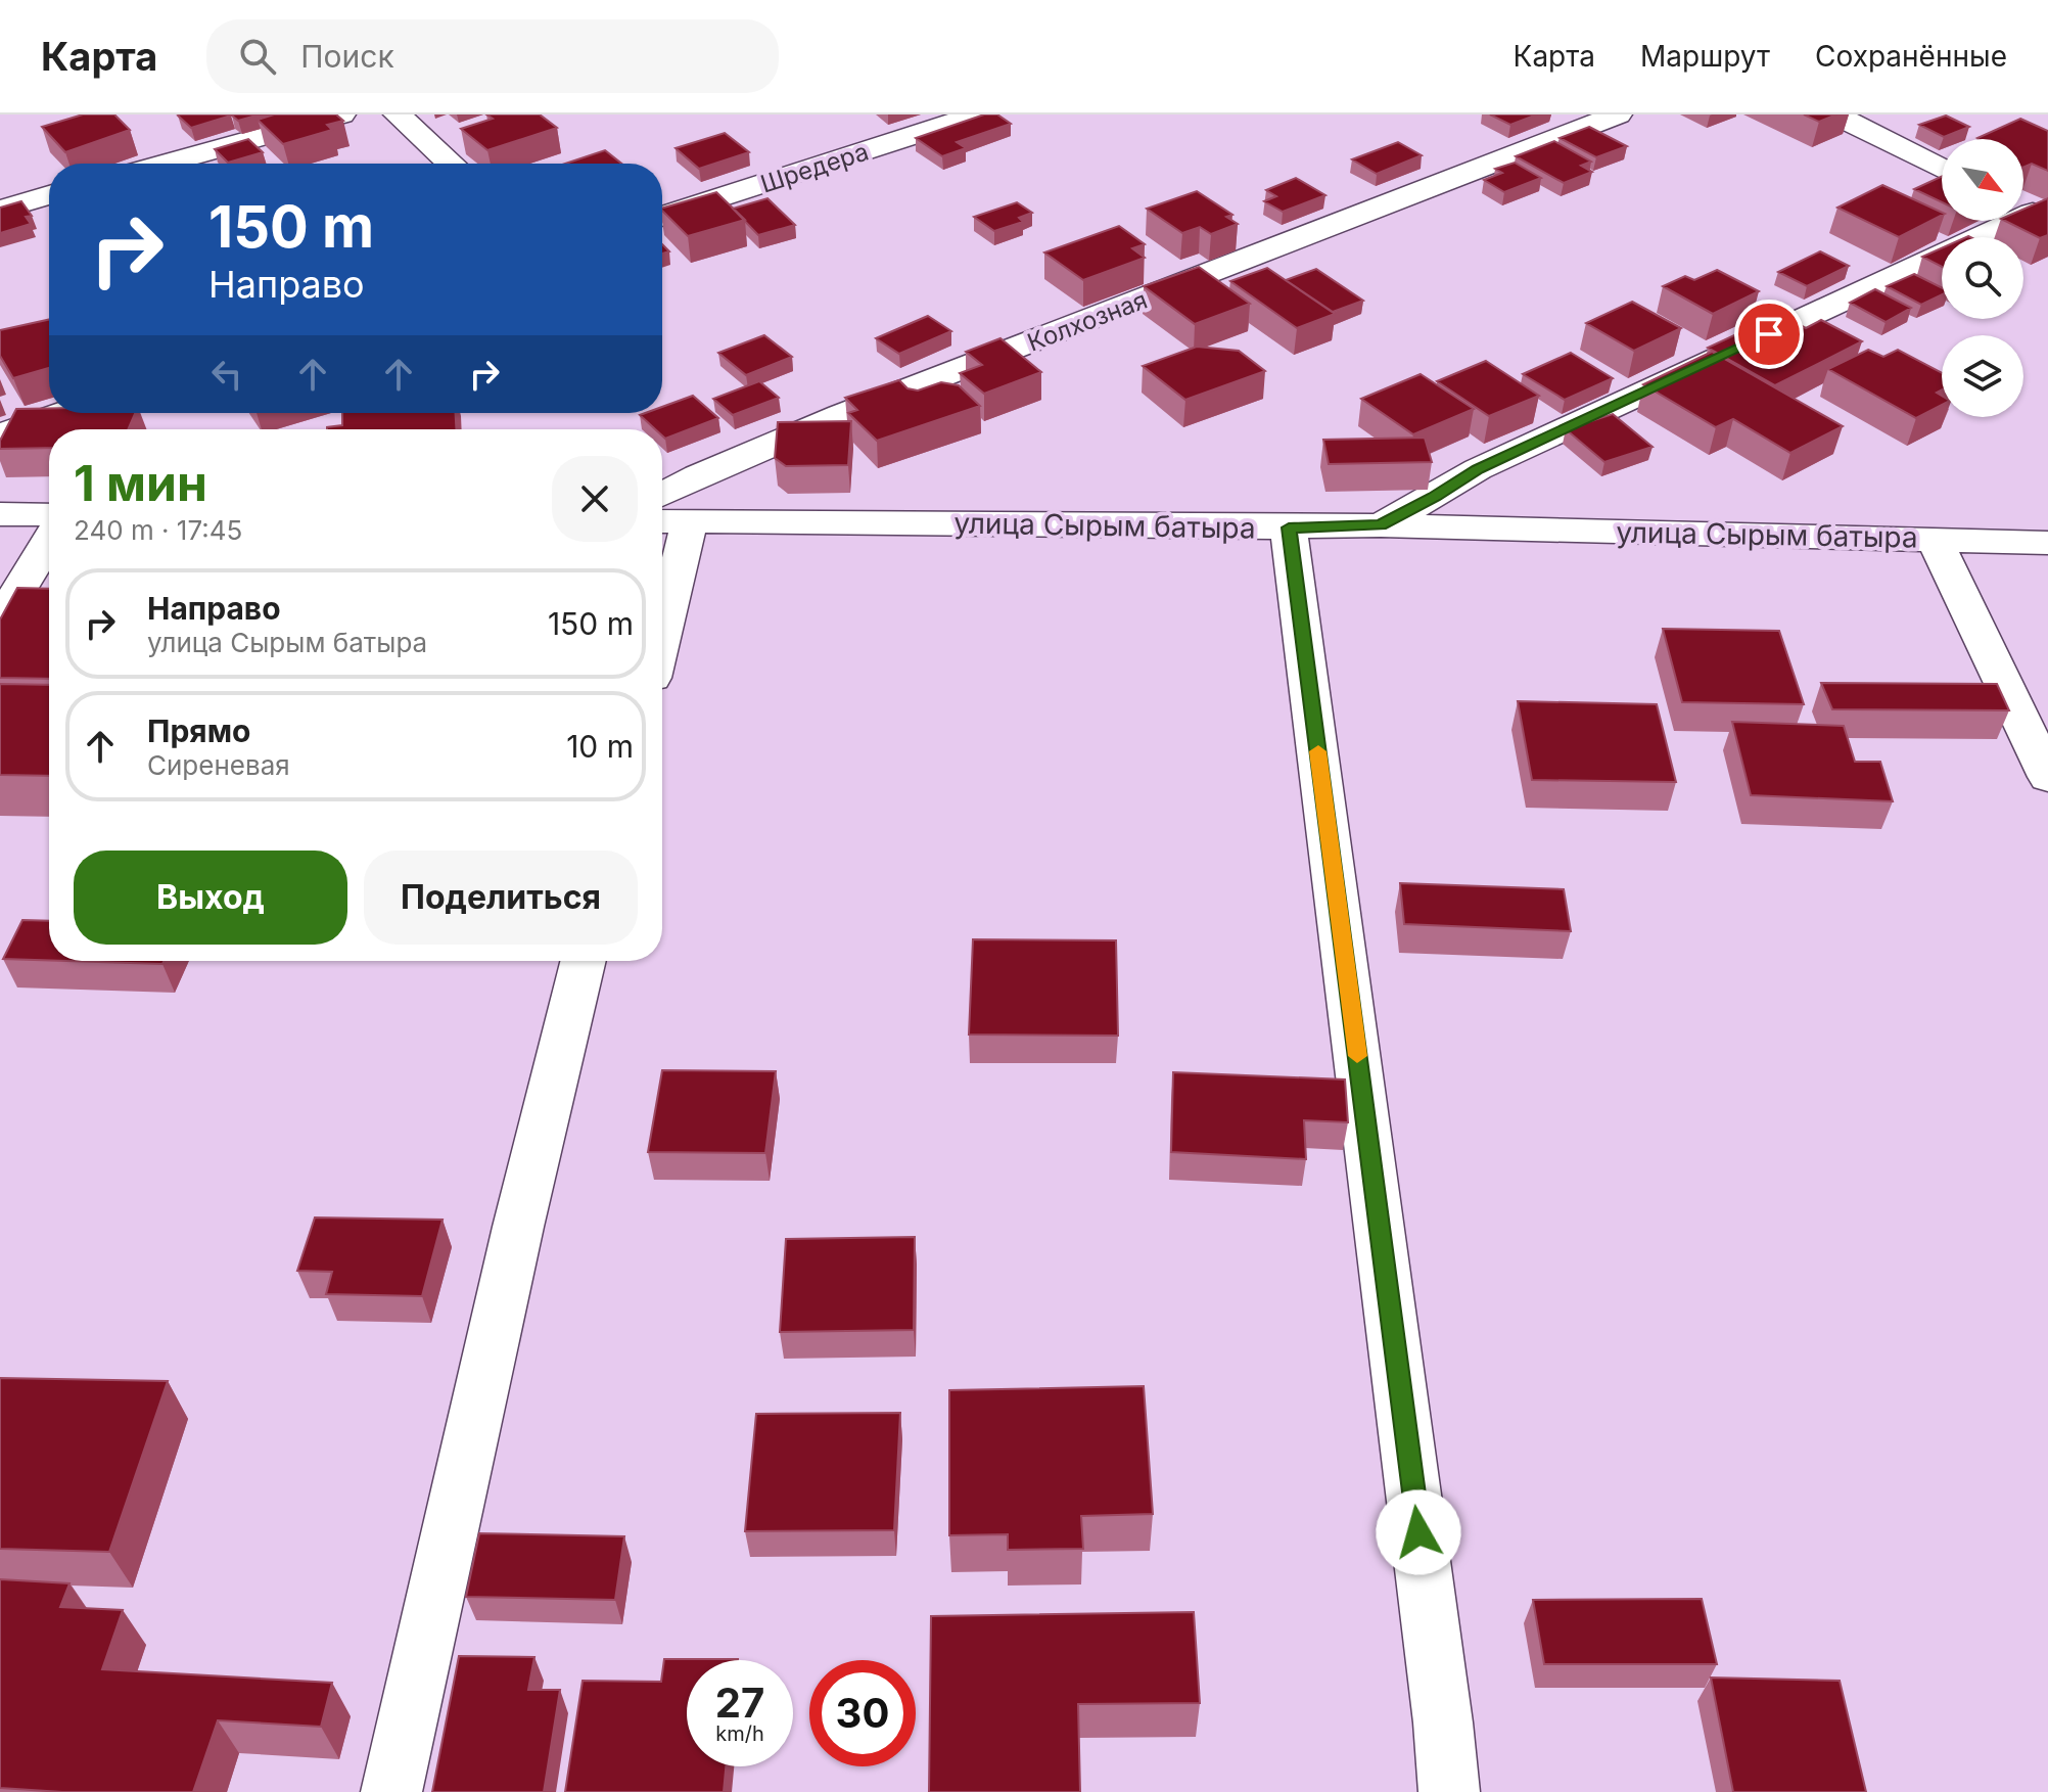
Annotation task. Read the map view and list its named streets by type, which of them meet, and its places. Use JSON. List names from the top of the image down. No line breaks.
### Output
{"streets":{"street":["Шредера","Колхозная","улица Сырым батыра"]},"north":"bottom right","page":{"header":"Карта","search":"Поиск","nav":["Карта","Маршрут","Сохранённые"],"turn":["150 m","Направо"],"heading":["1 мин","240 m · 17:45"],"list":[{"name":"Направо","note":"улица Сырым батыра","value":"150 m"},{"name":"Прямо","note":"Сиреневая","value":"10 m"}],"buttons":["Выход","Поделиться"],"speed":"27 km/h","limit":"30"}}
